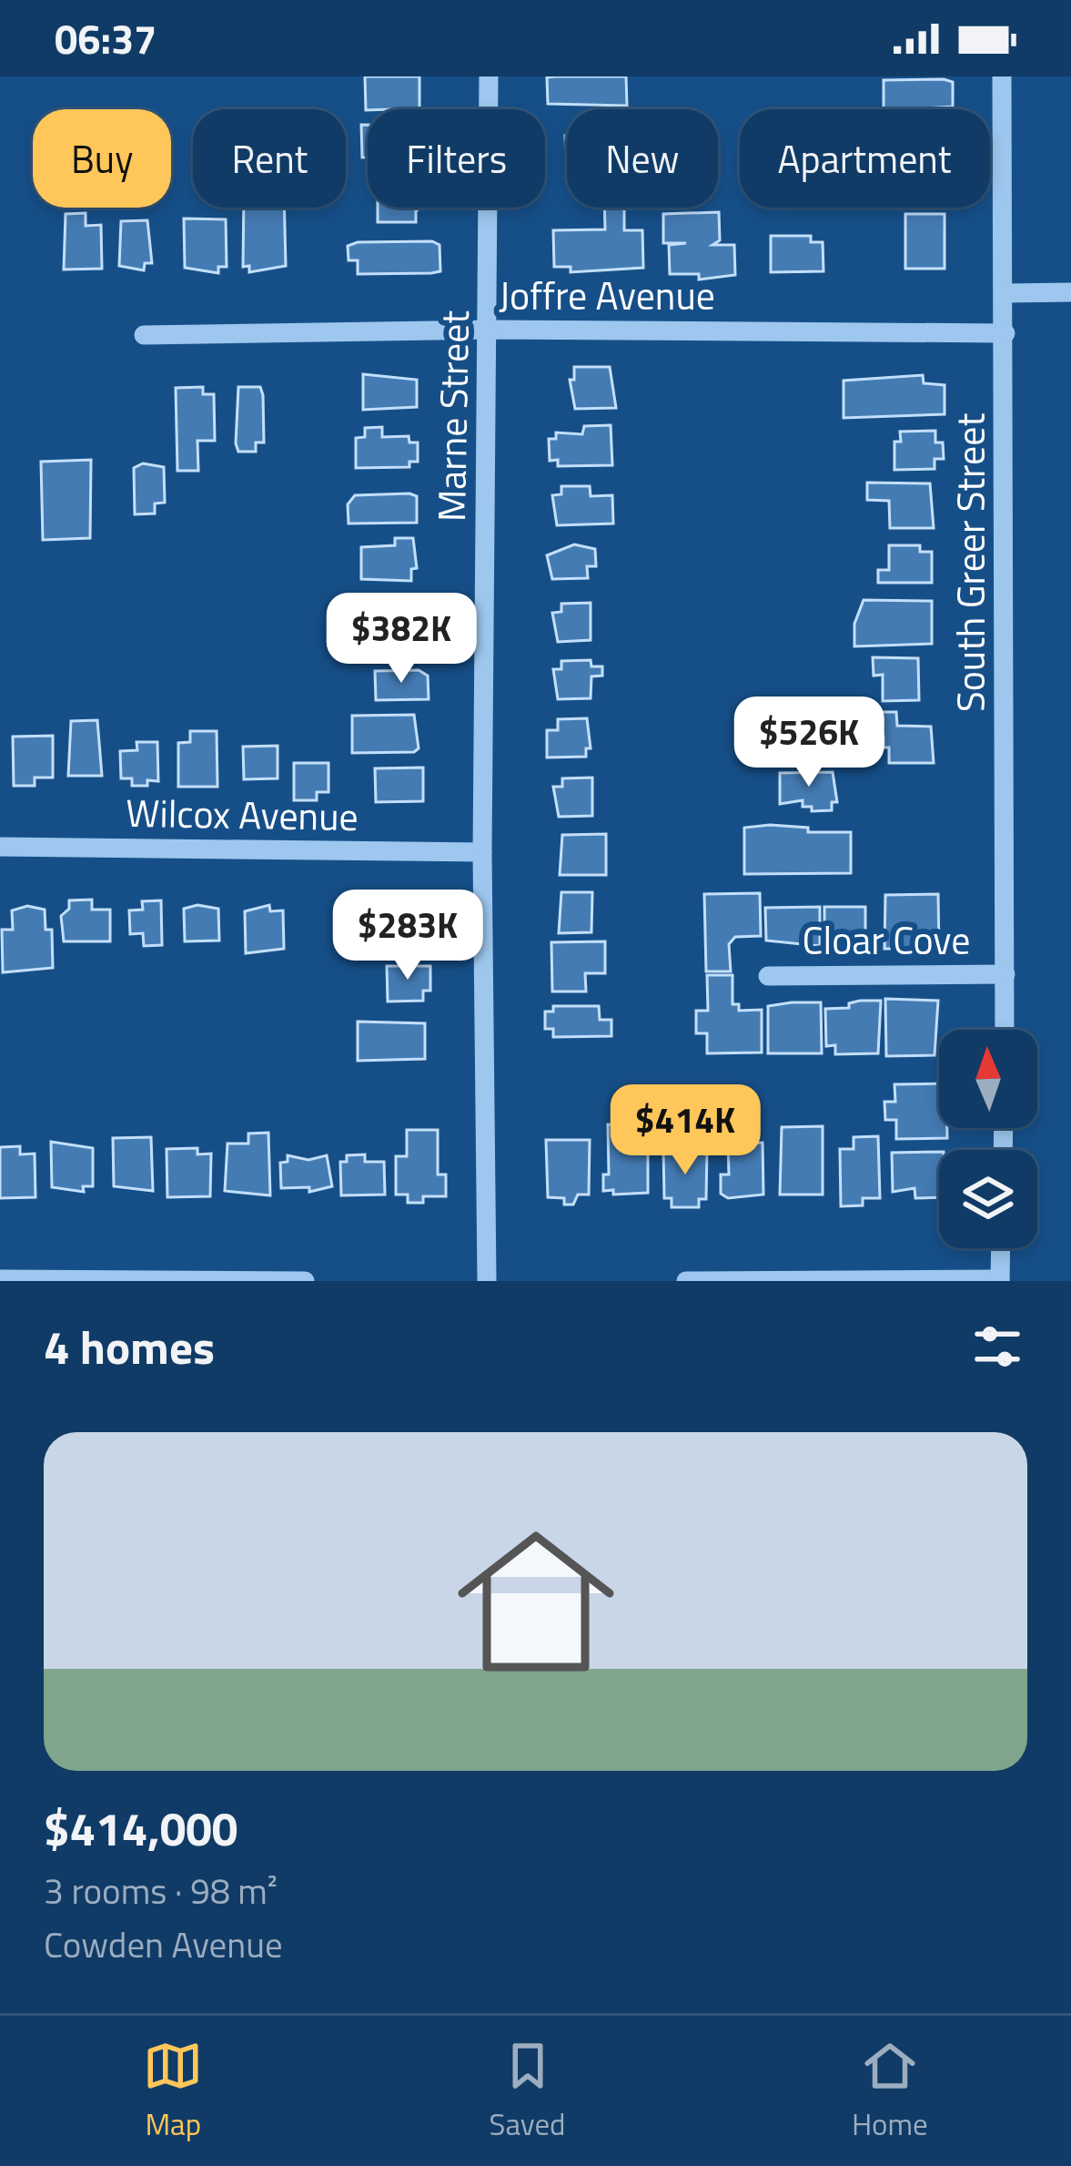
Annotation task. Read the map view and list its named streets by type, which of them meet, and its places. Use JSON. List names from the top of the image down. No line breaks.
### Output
{"streets":{"street":["Joffre Avenue","Marne Street","South Greer Street","Wilcox Avenue","Cloar Cove"]},"crossings":[["Joffre Avenue","Marne Street"],["Joffre Avenue","South Greer Street"],["Marne Street","Wilcox Avenue"],["South Greer Street","Cloar Cove"]],"north":"top","page":{"status":"06:37","chip":["Buy","Rent","Filters","New","Apartment"],"price":["$382K","$526K","$283K","$414K"],"heading":"4 homes","list":[{"name":"$414,000","note":"3 rooms · 98 m² · Cowden Avenue"}],"tabs":["Map","Saved","Home"]}}
